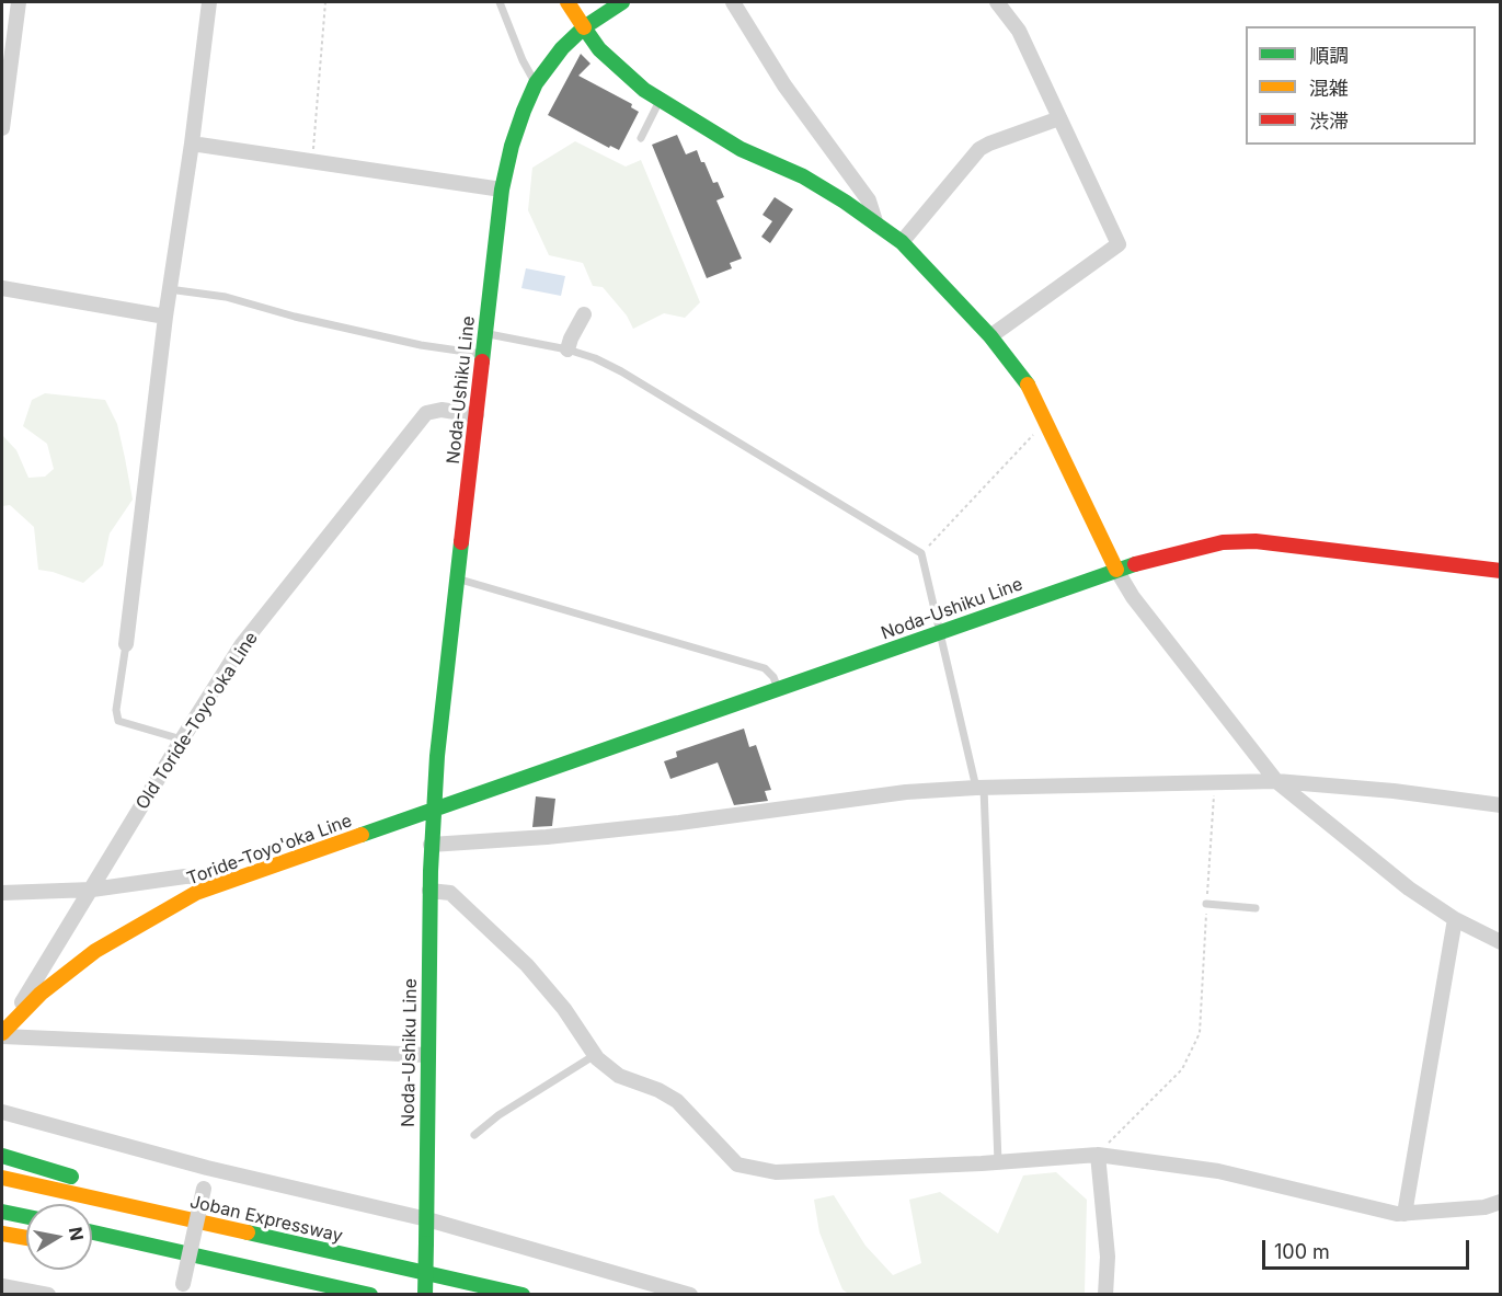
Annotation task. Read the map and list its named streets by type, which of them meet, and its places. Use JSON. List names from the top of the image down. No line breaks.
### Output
{"streets":{"main road":["Noda-Ushiku Line","Toride-Toyo'oka Line","Joban Expressway"],"street":["Old Toride-Toyo'oka Line"]},"crossings":[["Noda-Ushiku Line","Old Toride-Toyo'oka Line"],["Noda-Ushiku Line","Toride-Toyo'oka Line"],["Old Toride-Toyo'oka Line","Toride-Toyo'oka Line"]],"legend":["順調","混雑","渋滞"],"scale_bar":"100 m","north":"right"}
